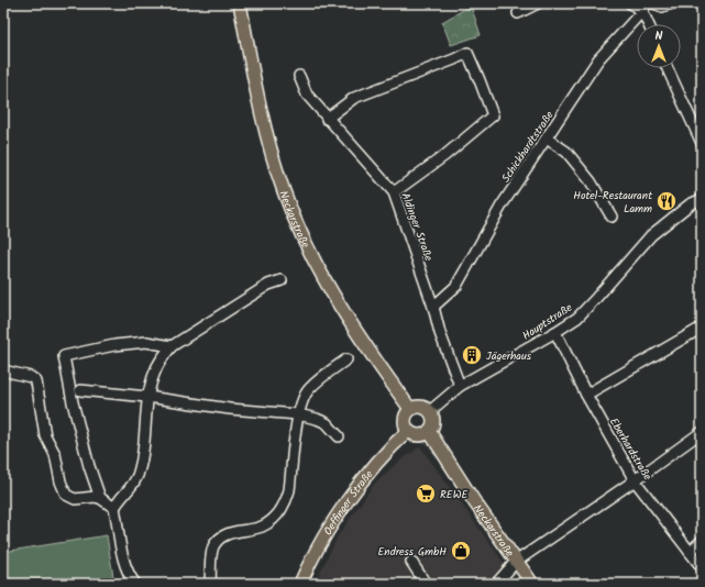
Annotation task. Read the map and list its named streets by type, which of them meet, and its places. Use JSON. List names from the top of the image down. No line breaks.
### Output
{"streets":{"main road":["Neckarstraße","Oeffinger Straße"],"street":["Schickhardtstraße","Aldinger Straße","Hauptstraße","Eberhardstraße"]},"crossings":[["Schickhardtstraße","Aldinger Straße"],["Neckarstraße","Hauptstraße"],["Neckarstraße","Oeffinger Straße"],["Aldinger Straße","Hauptstraße"],["Hauptstraße","Eberhardstraße"],["Hauptstraße","Oeffinger Straße"]],"places":{"restaurant":["Hotel-Restaurant Lamm"],"building":["Jägerhaus"],"supermarket":["REWE"],"shop":["Endress GmbH"]},"north":"top"}
